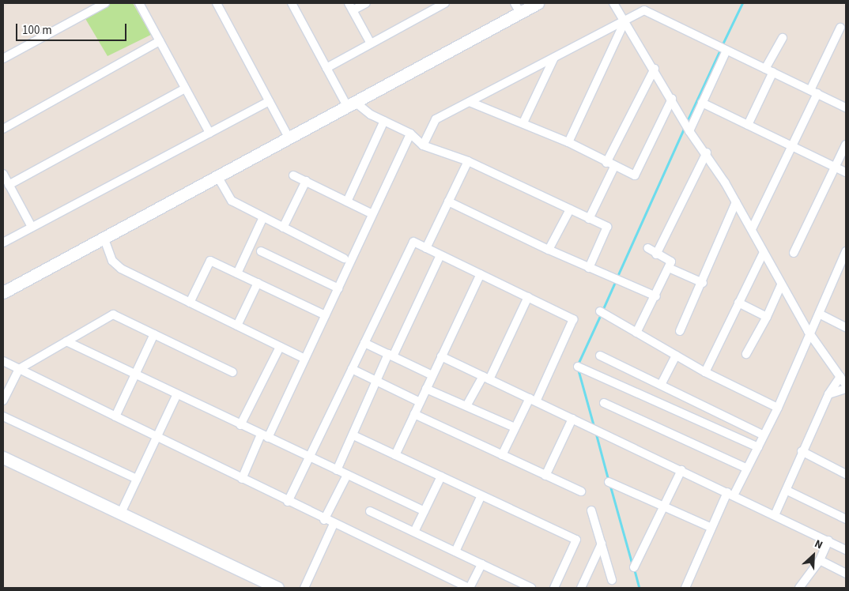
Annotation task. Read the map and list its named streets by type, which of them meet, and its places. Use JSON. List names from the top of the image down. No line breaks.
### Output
{"scale_bar":"100 m","north":"top right"}
